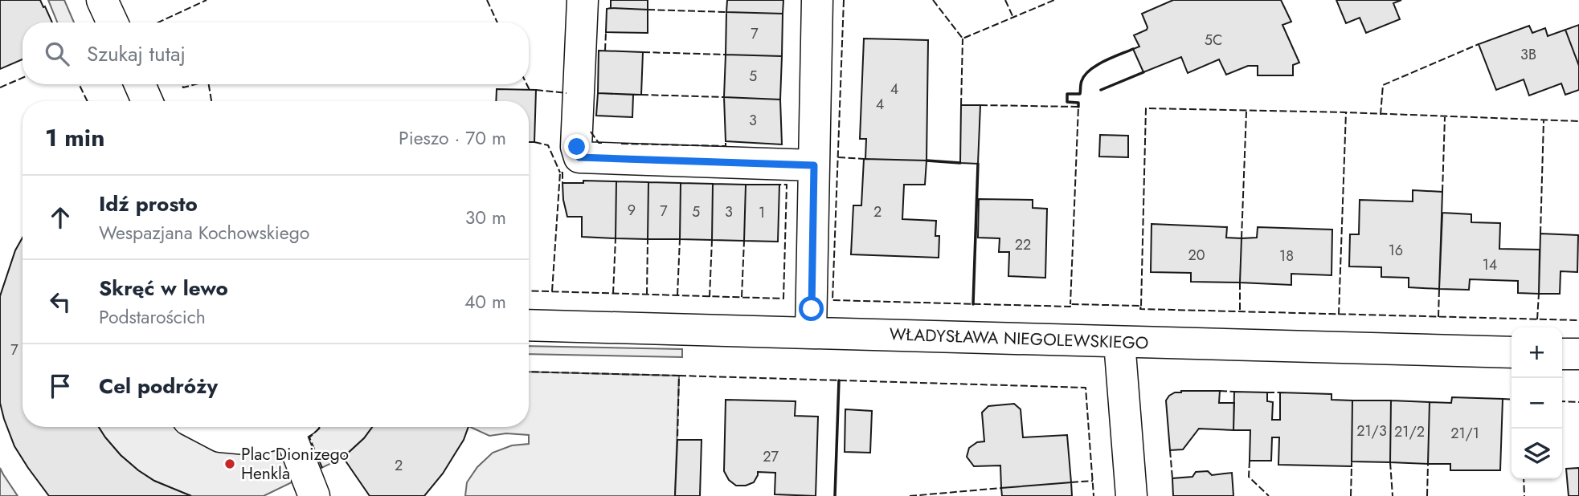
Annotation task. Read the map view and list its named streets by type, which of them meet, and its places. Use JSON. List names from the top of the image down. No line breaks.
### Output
{"streets":{"street":["WŁADYSŁAWA NIEGOLEWSKIEGO"]},"places":["Plac Dionizego Henkla"],"house_numbers":["7","5C","3B","5","4","4","3","9","7","5","3","2","1","22","16","20","18","14","7","21/3","21/2","21/1","27","2"],"page":{"search":"Szukaj tutaj","heading":["1 min","Pieszo · 70 m"],"list":[["Idź prosto","Wespazjana Kochowskiego","30 m"],["Skręć w lewo","Podstarościch","40 m"],"Cel podróży"],"map_buttons":["+","−"]}}
